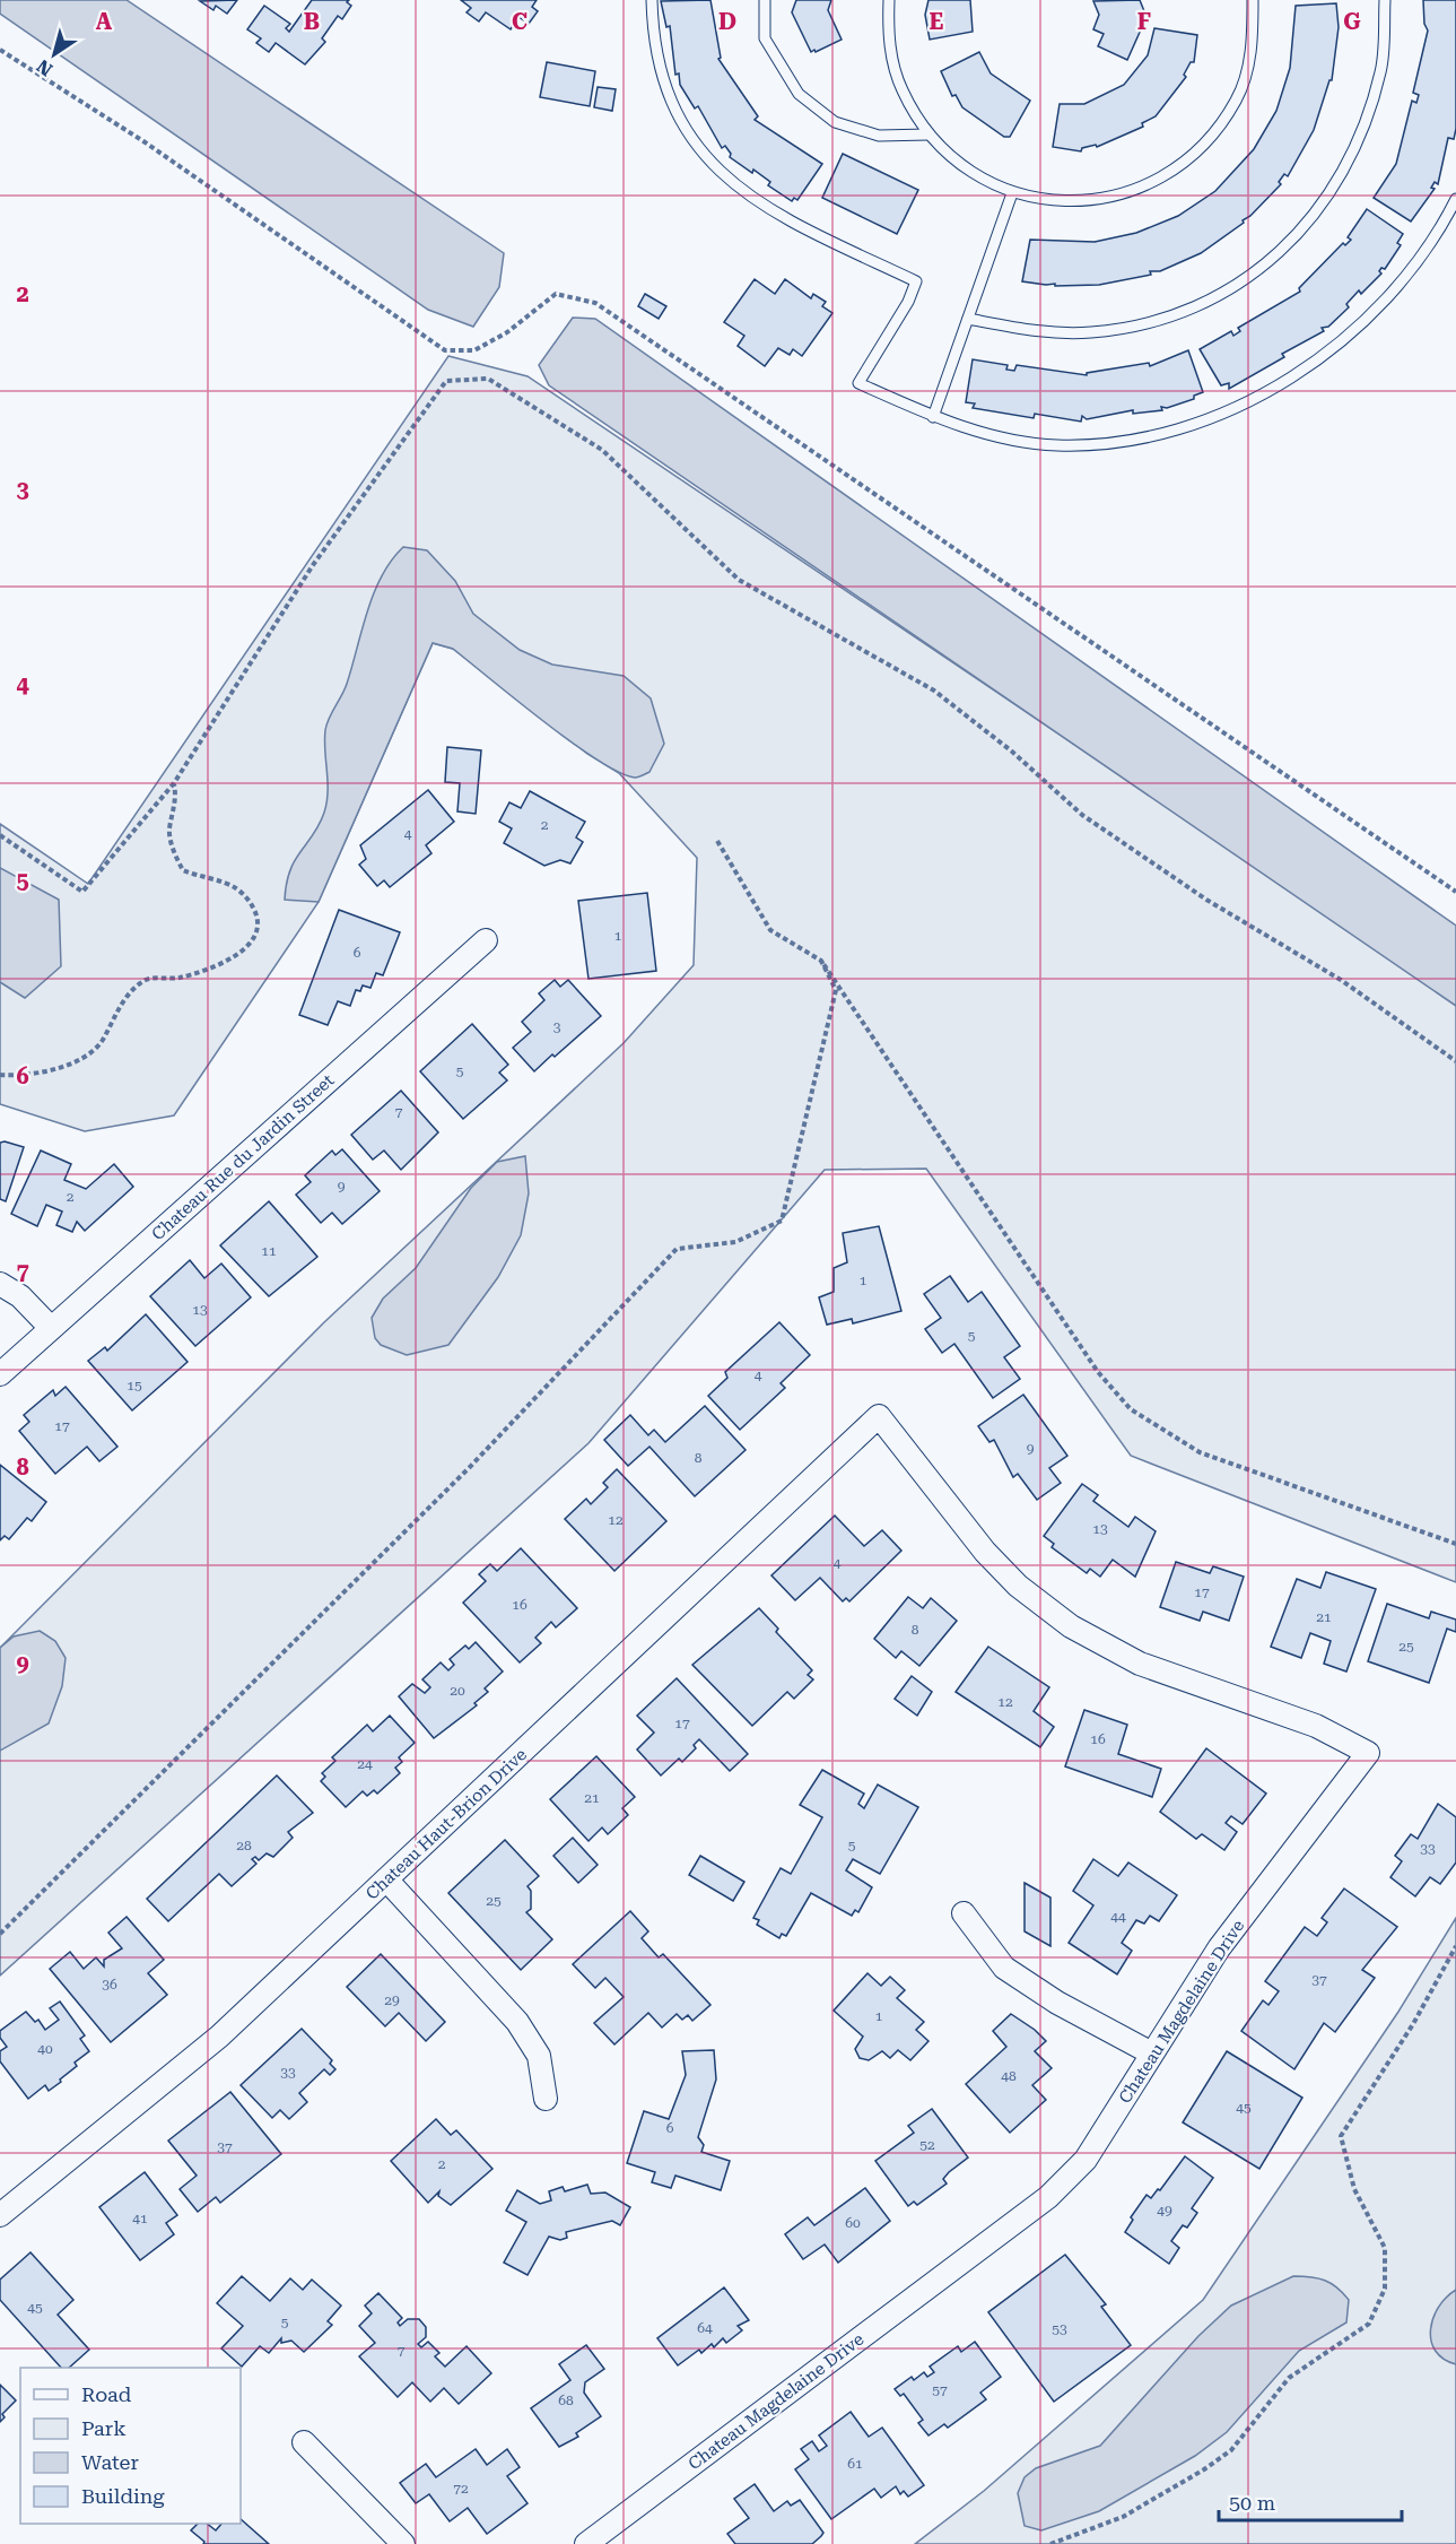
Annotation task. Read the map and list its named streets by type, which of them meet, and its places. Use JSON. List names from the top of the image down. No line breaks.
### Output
{"streets":{"street":["Chateau Rue du Jardin Street","Chateau Haut-Brion Drive","Chateau Magdelaine Drive"]},"crossings":[["Chateau Haut-Brion Drive","Chateau Magdelaine Drive"]],"house_numbers":["2","4","1","6","3","5","7","9","2","11","1","13","5","4","15","17","9","8","12","13","4","17","16","21","8","25","20","12","17","16","24","21","28","5","33","25","44","37","36","29","1","40","33","48","45","6","52","37","2","49","41","60","45","5","64","53","7","57","68","61","72"],"legend":["Road","Park","Water","Building"],"scale_bar":"50 m","north":"bottom left","grid":{"columns":["A","B","C","D","E","F","G"],"rows":["2","3","4","5","6","7","8","9"]}}
